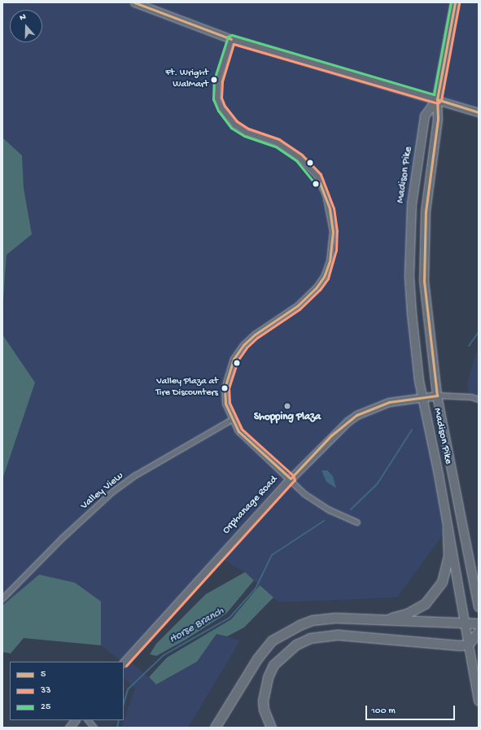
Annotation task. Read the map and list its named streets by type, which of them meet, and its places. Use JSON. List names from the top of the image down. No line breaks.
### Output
{"streets":{"main road":["Madison Pike","Orphanage Road"],"street":["Valley View"]},"crossings":[["Madison Pike","Orphanage Road"]],"water":["Horse Branch"],"places":["Ft. Wright WalMart","Valley Plaza at Tire Discounters","Shopping Plaza"],"lines":["transit line 5","transit line 25","transit line 33"],"legend":["5","33","25"],"scale_bar":"100 m","north":"top"}
